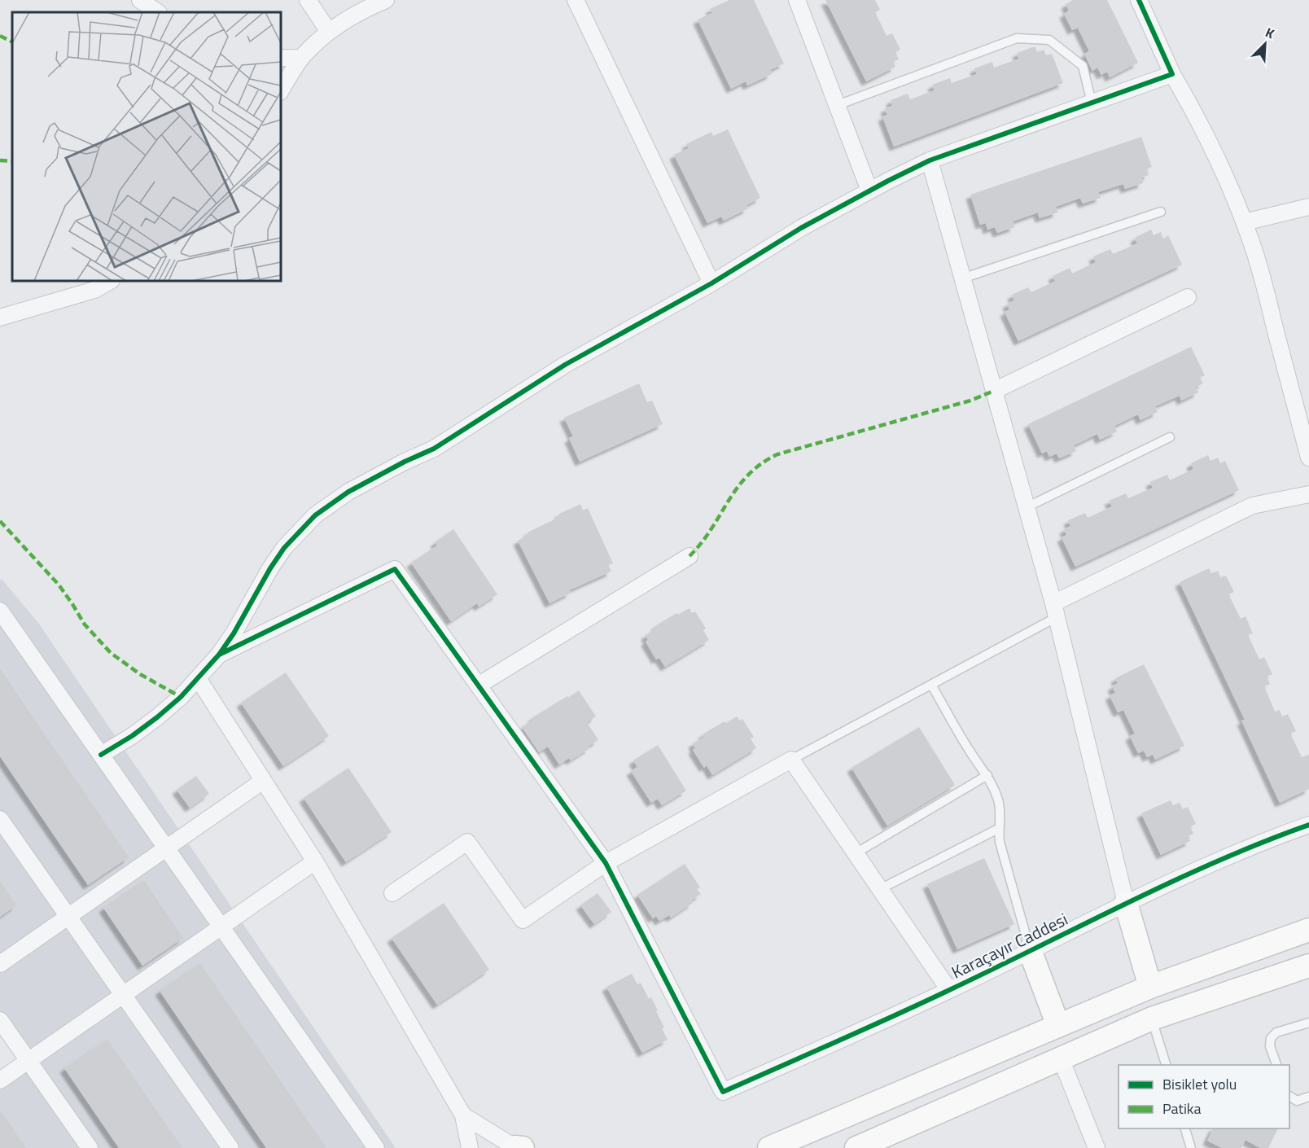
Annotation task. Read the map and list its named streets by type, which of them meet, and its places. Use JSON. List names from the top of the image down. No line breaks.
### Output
{"streets":{"street":["Karaçayır Caddesi"]},"legend":["Bisiklet yolu","Patika"],"north":"top right"}
